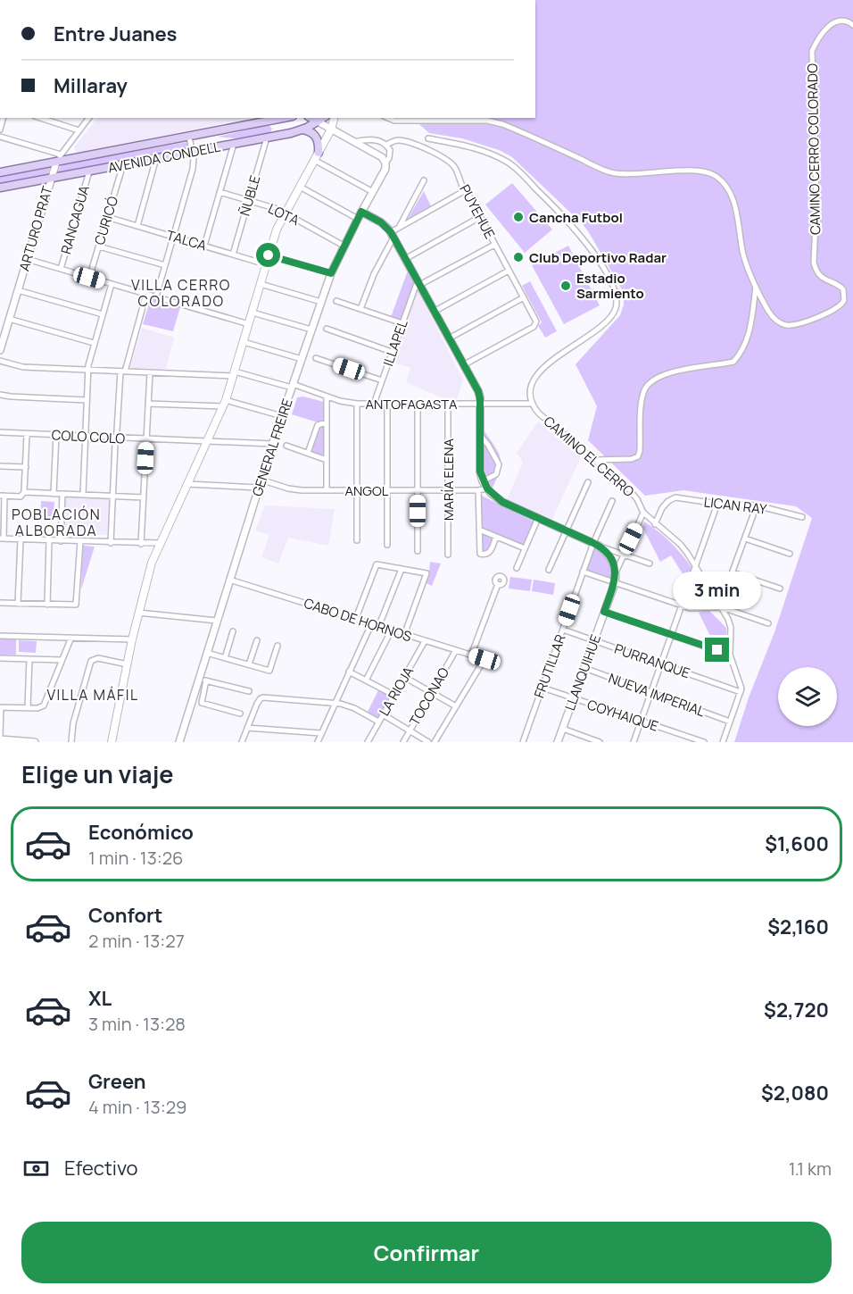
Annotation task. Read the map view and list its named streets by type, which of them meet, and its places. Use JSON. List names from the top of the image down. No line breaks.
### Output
{"streets":{"main road":["AVENIDA CONDELL"],"street":["CAMINO CERRO COLORADO","ÑUBLE","PUYEHUE","LOTA","RANCAGUA","CURICÓ","ARTURO PRAT","TALCA","ILLAPEL","ANTOFAGASTA","COLO COLO","GENERAL FREIRE","CAMINO EL CERRO","MARÍA ELENA","ANGOL","LICAN RAY","CABO DE HORNOS","PURRANQUE","FRUTILLAR","LLANQUIHUE","LA RIOJA","NUEVA IMPERIAL","TOCONAO","COYHAIQUE"]},"crossings":[["CAMINO CERRO COLORADO","CAMINO EL CERRO"],["AVENIDA CONDELL","ÑUBLE"],["AVENIDA CONDELL","RANCAGUA"],["AVENIDA CONDELL","CURICÓ"],["AVENIDA CONDELL","ARTURO PRAT"],["ÑUBLE","LOTA"],["ÑUBLE","TALCA"],["LOTA","GENERAL FREIRE"],["CURICÓ","TALCA"],["ILLAPEL","ANTOFAGASTA"],["ANTOFAGASTA","GENERAL FREIRE"],["ANTOFAGASTA","CAMINO EL CERRO"],["ANTOFAGASTA","MARÍA ELENA"],["COLO COLO","GENERAL FREIRE"],["GENERAL FREIRE","ANGOL"],["GENERAL FREIRE","CABO DE HORNOS"],["CAMINO EL CERRO","LICAN RAY"],["CAMINO EL CERRO","LLANQUIHUE"],["MARÍA ELENA","ANGOL"],["CABO DE HORNOS","LA RIOJA"],["CABO DE HORNOS","TOCONAO"],["PURRANQUE","FRUTILLAR"],["PURRANQUE","LLANQUIHUE"],["FRUTILLAR","COYHAIQUE"],["LLANQUIHUE","NUEVA IMPERIAL"],["LLANQUIHUE","COYHAIQUE"]],"districts":["VILLA CERRO COLORADO","POBLACIÓN ALBORADA","VILLA MÁFIL"],"places":["Cancha Futbol","Club Deportivo Radar","Estadio Sarmiento"],"page":{"banner":["Entre Juanes","Millaray"],"bubble":"3 min","heading":"Elige un viaje","list":[{"name":"Económico","note":"1 min · 13:26","value":"$1,600"},{"name":"Confort","note":"2 min · 13:27","value":"$2,160"},{"name":"XL","note":"3 min · 13:28","value":"$2,720"},{"name":"Green","note":"4 min · 13:29","value":"$2,080"}],"pay":["Efectivo","1.1 km"],"buttons":"Confirmar"}}
